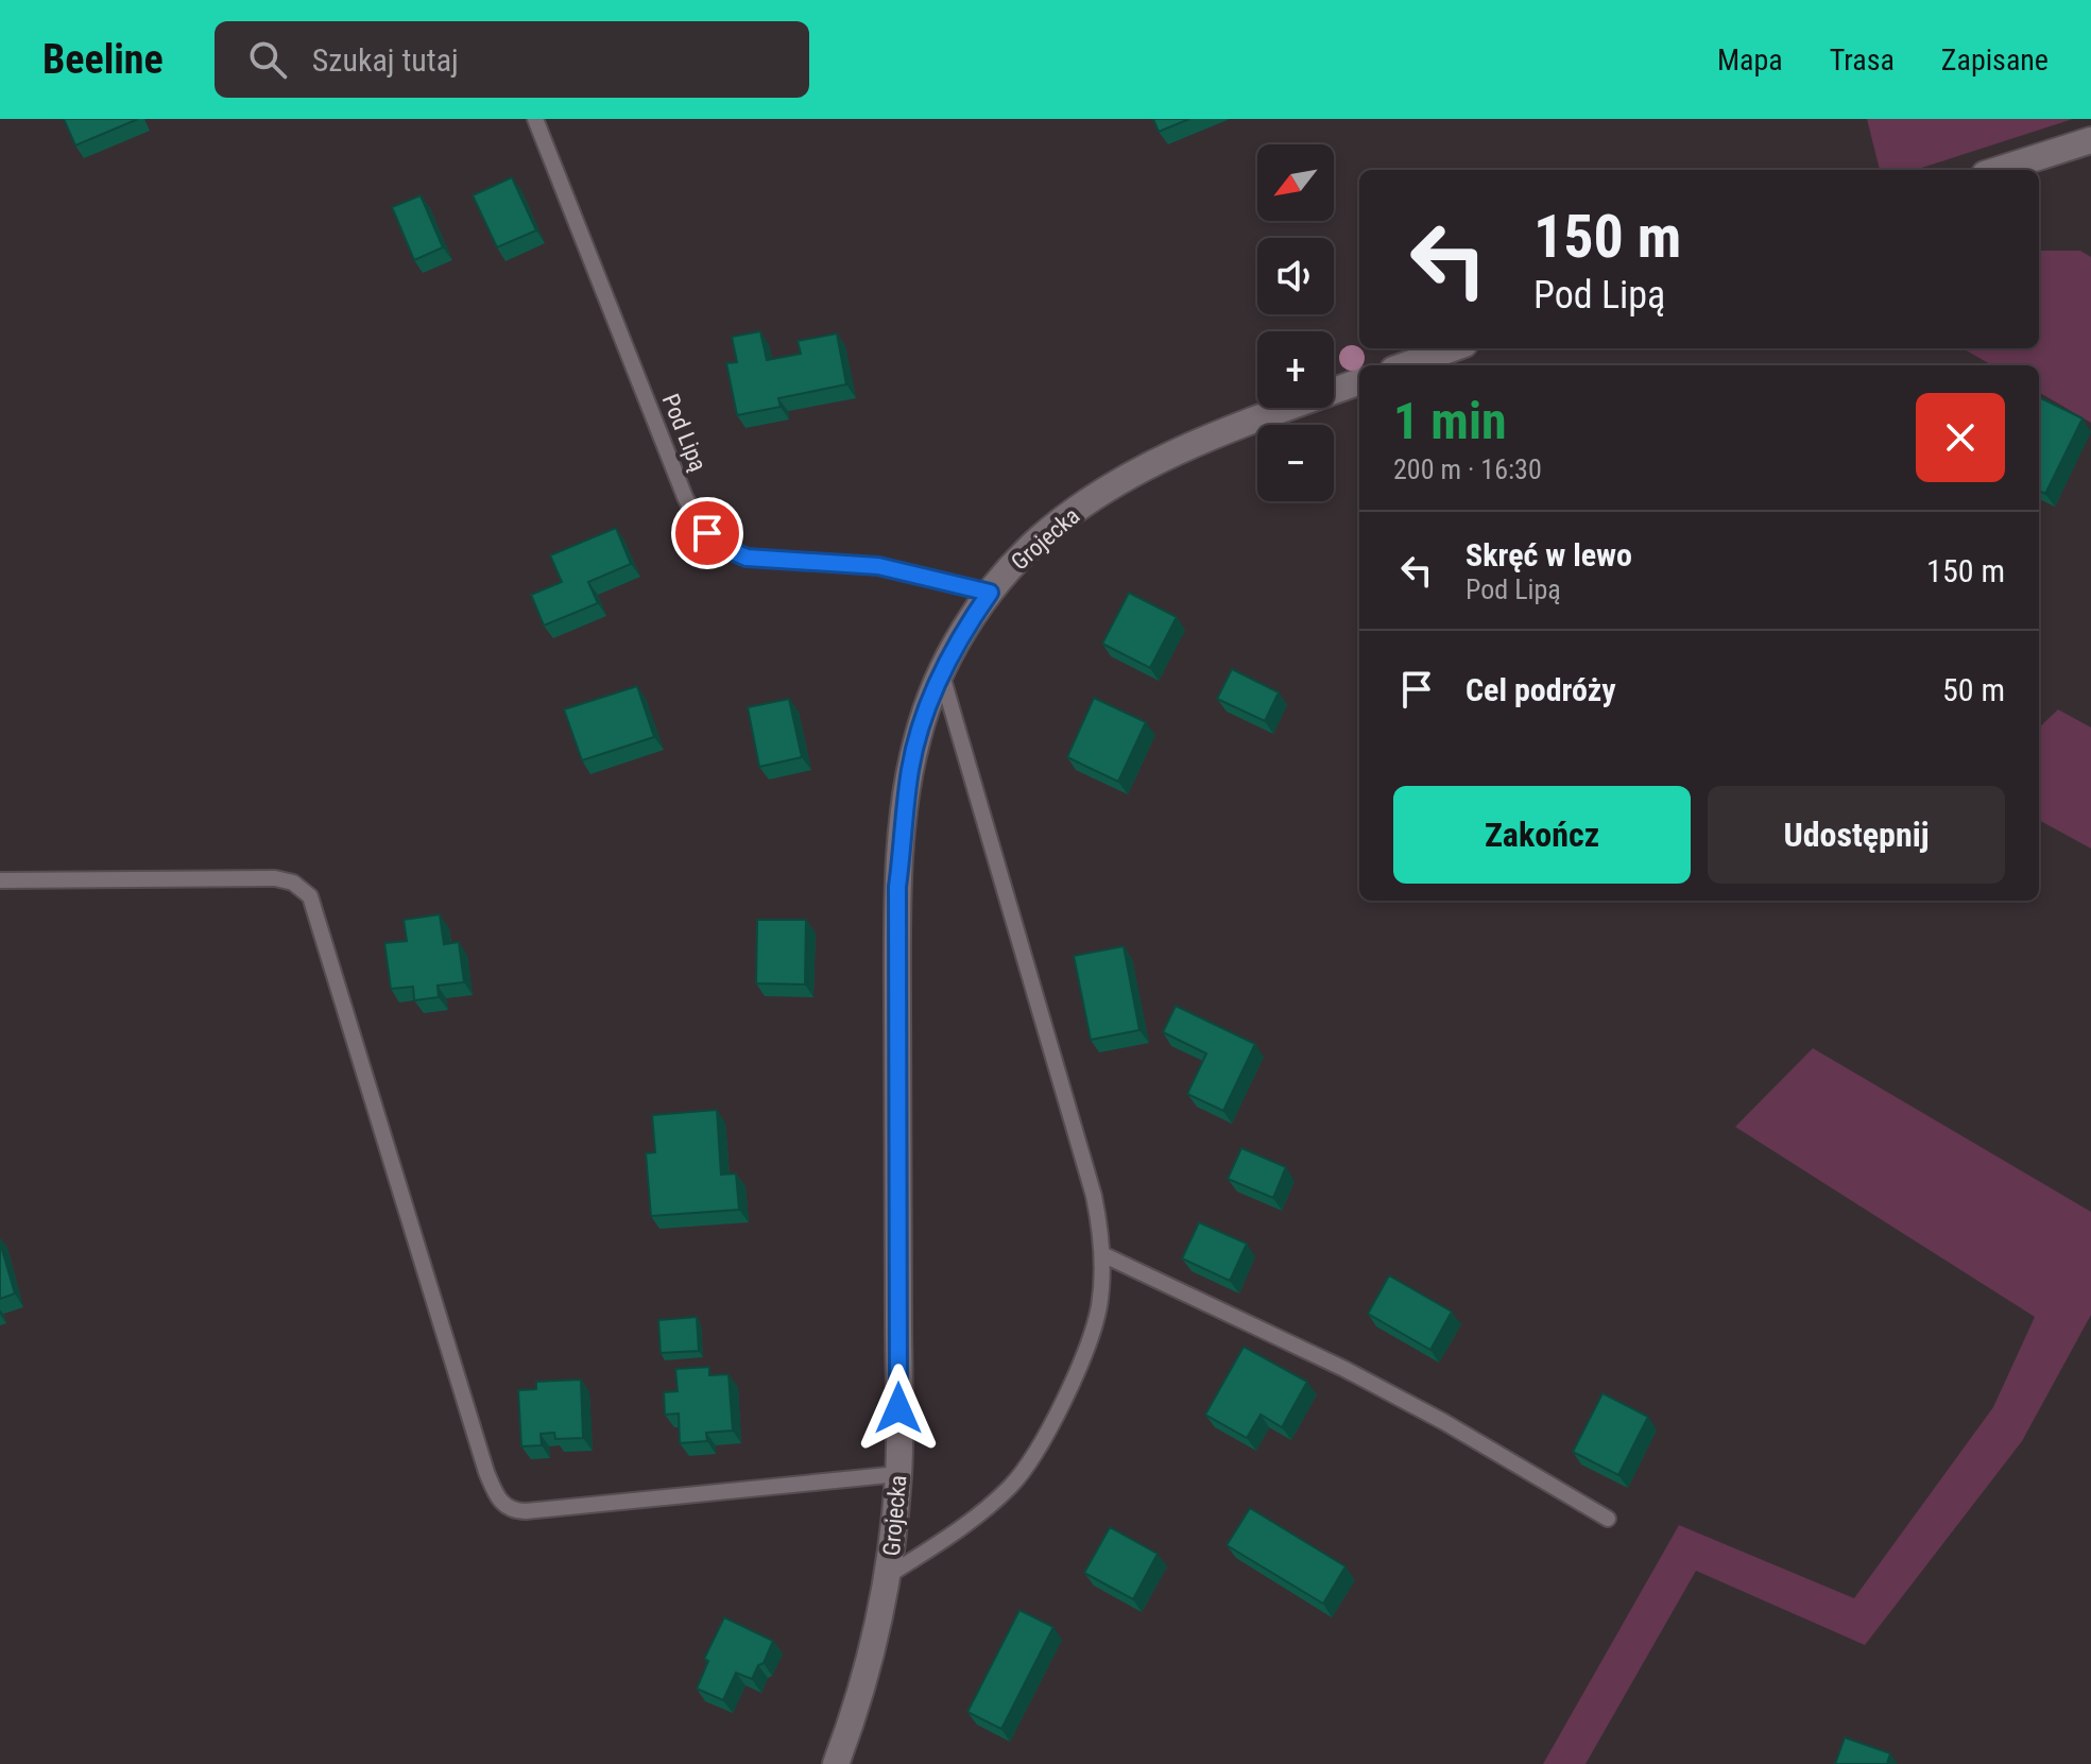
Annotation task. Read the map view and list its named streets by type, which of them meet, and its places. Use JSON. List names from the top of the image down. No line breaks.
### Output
{"streets":{"street":["Grojecka"],"lane":["Pod Lipą"]},"crossings":[["Pod Lipą","Grojecka"]],"north":"bottom left","page":{"header":"Beeline","search":"Szukaj tutaj","nav":["Mapa","Trasa","Zapisane"],"map_buttons":["+","−"],"turn":["150 m","Pod Lipą"],"heading":["1 min","200 m · 16:30"],"list":[{"name":"Skręć w lewo","note":"Pod Lipą","value":"150 m"},{"name":"Cel podróży","value":"50 m"}],"buttons":["Zakończ","Udostępnij"]}}
